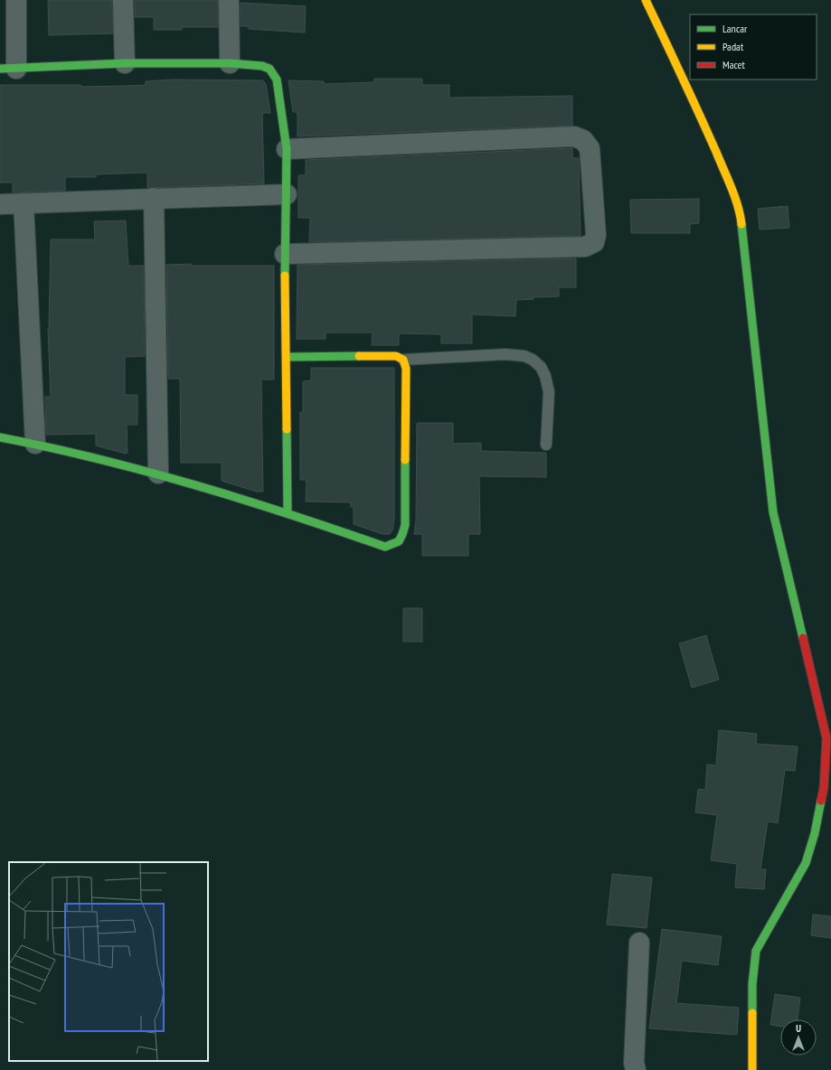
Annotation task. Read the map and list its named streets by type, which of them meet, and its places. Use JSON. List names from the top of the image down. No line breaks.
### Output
{"legend":["Lancar","Padat","Macet"],"north":"top"}
